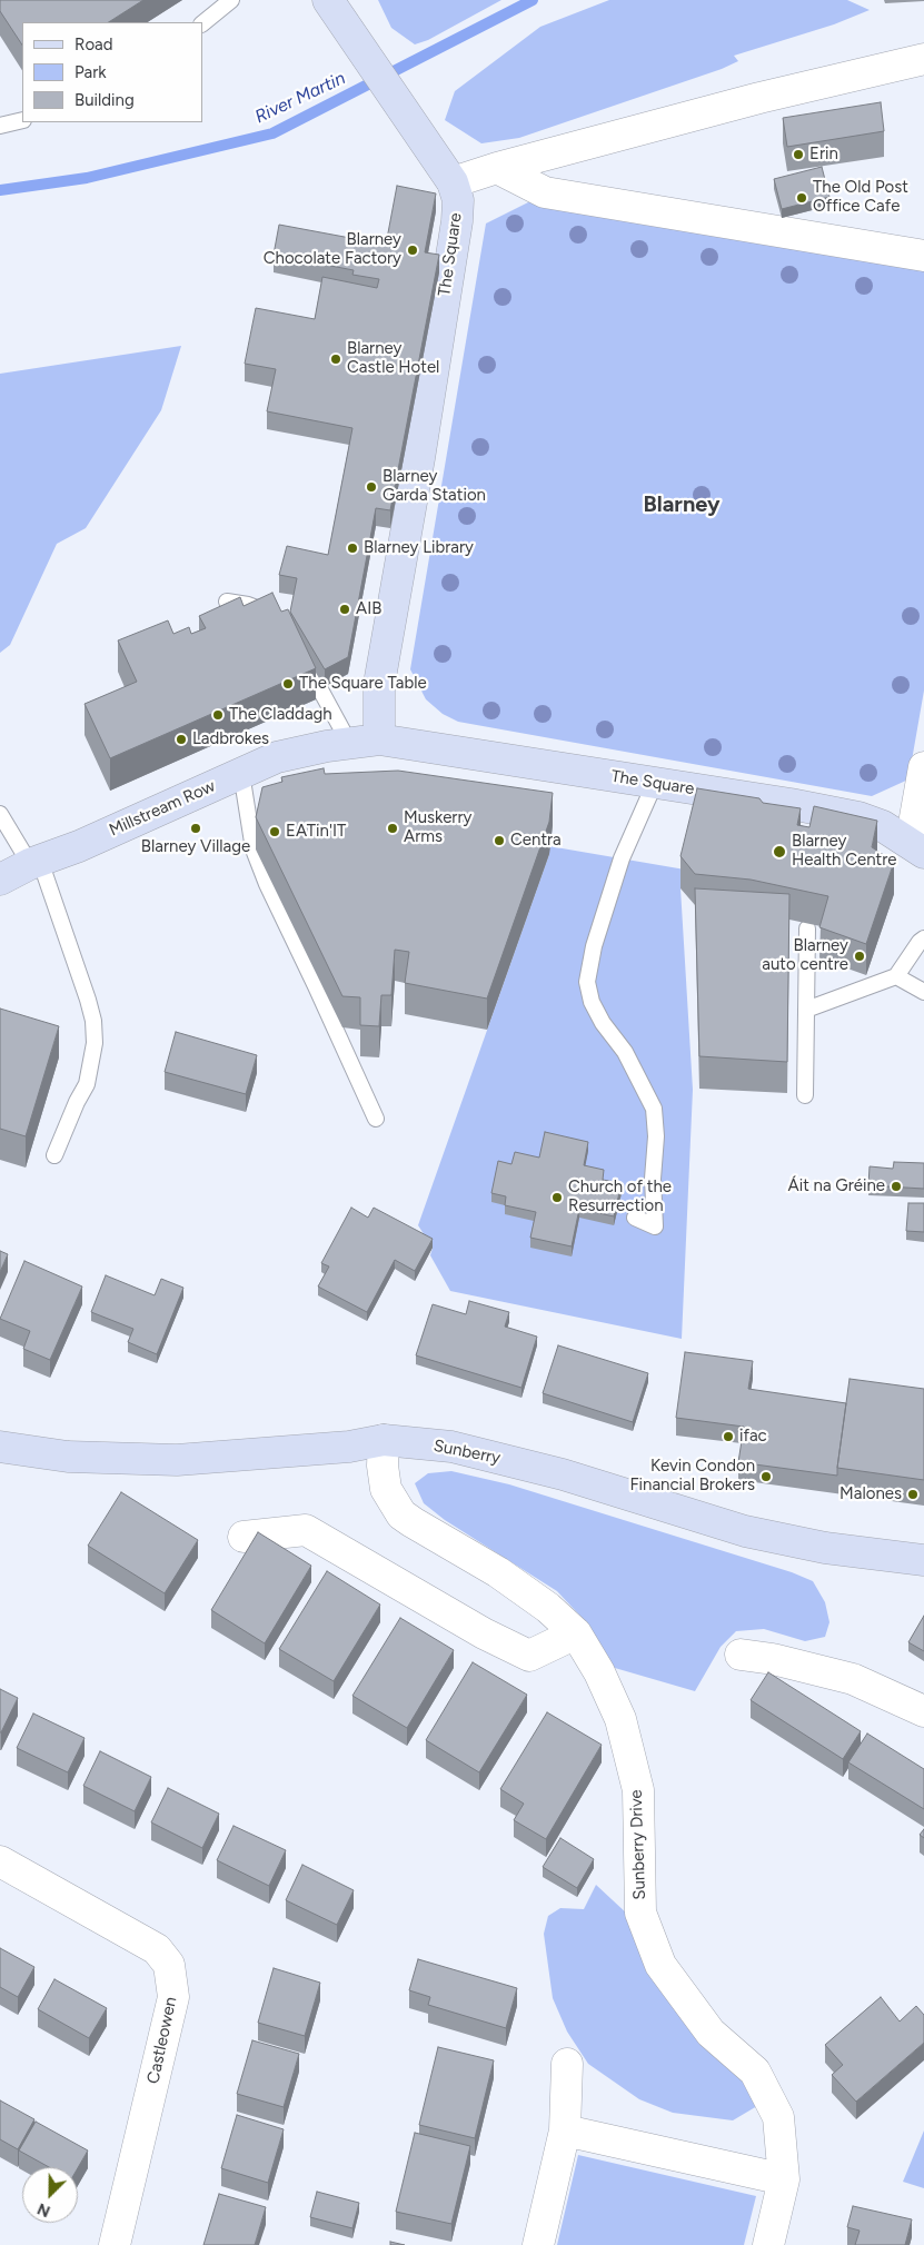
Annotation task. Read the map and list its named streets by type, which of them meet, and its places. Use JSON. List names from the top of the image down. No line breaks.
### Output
{"streets":{"street":["The Square","Millstream Row","Sunberry","Sunberry Drive","Castleowen"]},"crossings":[["The Square","Millstream Row"],["Sunberry","Sunberry Drive"]],"districts":["Blarney"],"water":["River Martin"],"places":["Erin","The Old Post Office Cafe","Blarney Chocolate Factory","Blarney Castle Hotel","Blarney Garda Station","Blarney Library","AIB","The Square Table","The Claddagh","Ladbrokes","Blarney Village","Muskerry Arms","EATin'IT","Centra","Blarney Health Centre","Blarney auto centre","Áit na Gréine","Church of the Resurrection","ifac","Kevin Condon Financial Brokers","Malones"],"legend":["Road","Park","Building"],"north":"bottom left"}
